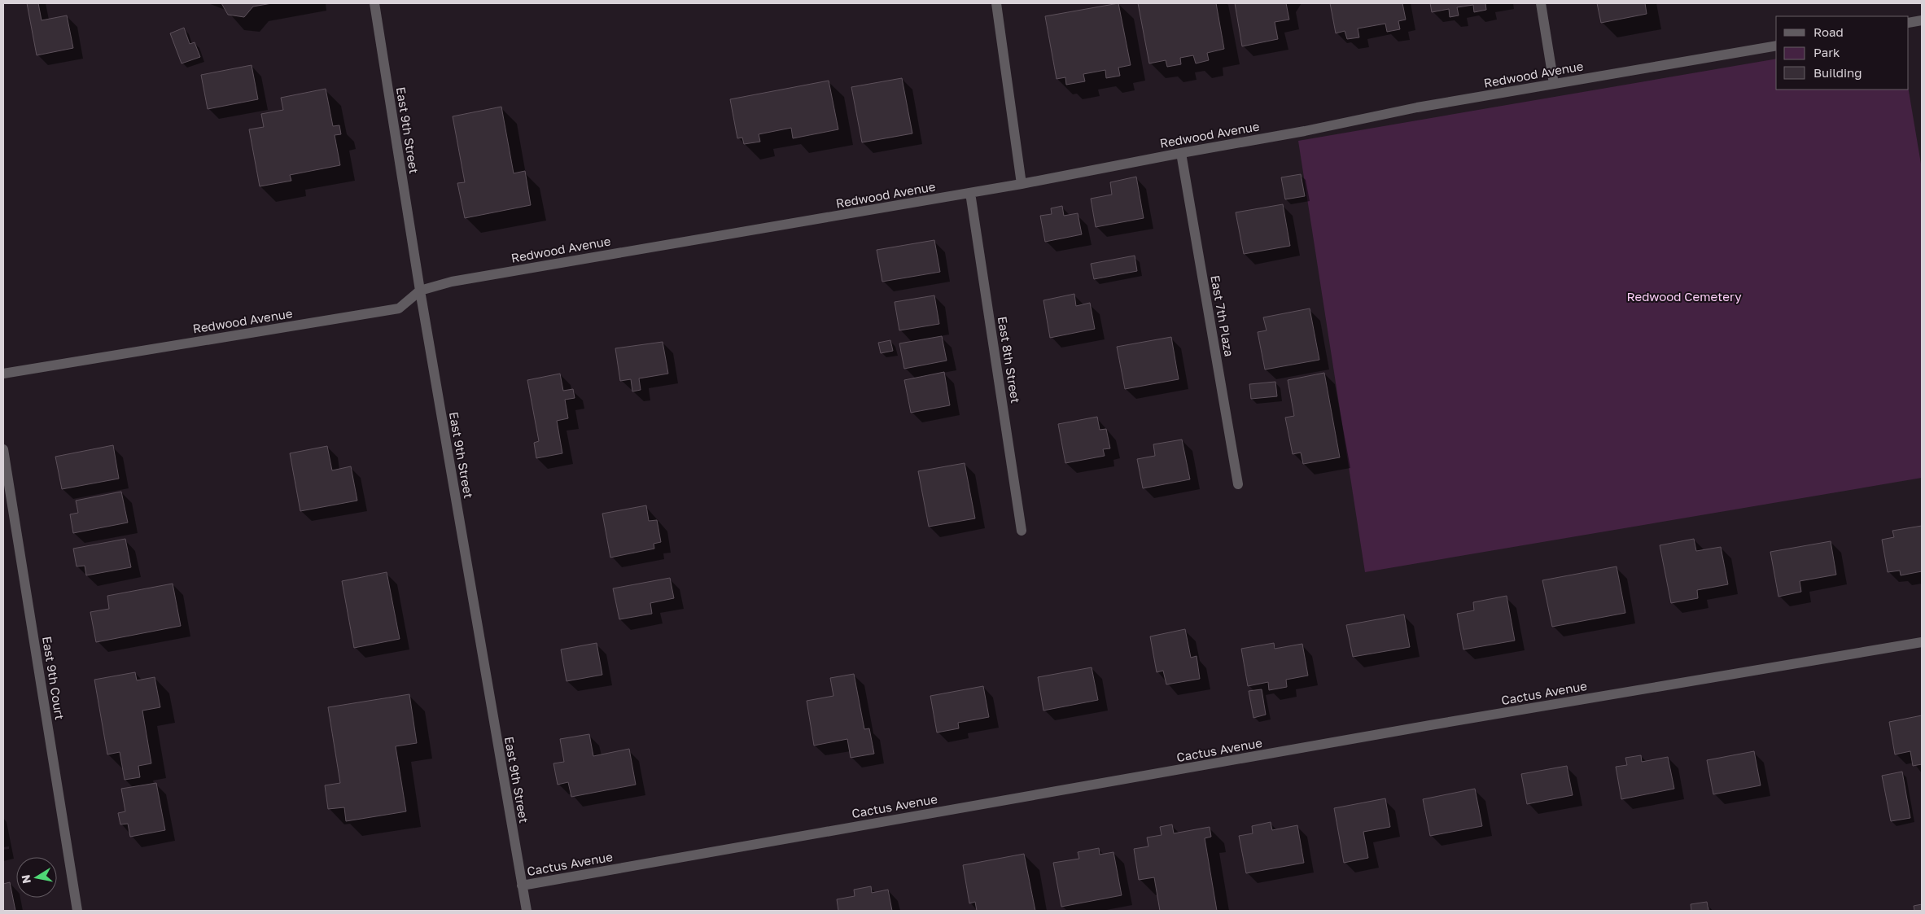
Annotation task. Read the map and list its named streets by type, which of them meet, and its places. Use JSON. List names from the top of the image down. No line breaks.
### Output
{"streets":{"street":["Redwood Avenue","East 9th Street","East 7th Plaza","East 8th Street","East 9th Court","Cactus Avenue"]},"crossings":[["Redwood Avenue","East 9th Street"],["Redwood Avenue","East 7th Plaza"],["Redwood Avenue","East 8th Street"],["East 9th Street","Cactus Avenue"]],"parks":["Redwood Cemetery"],"legend":["Road","Park","Building"],"north":"left"}
